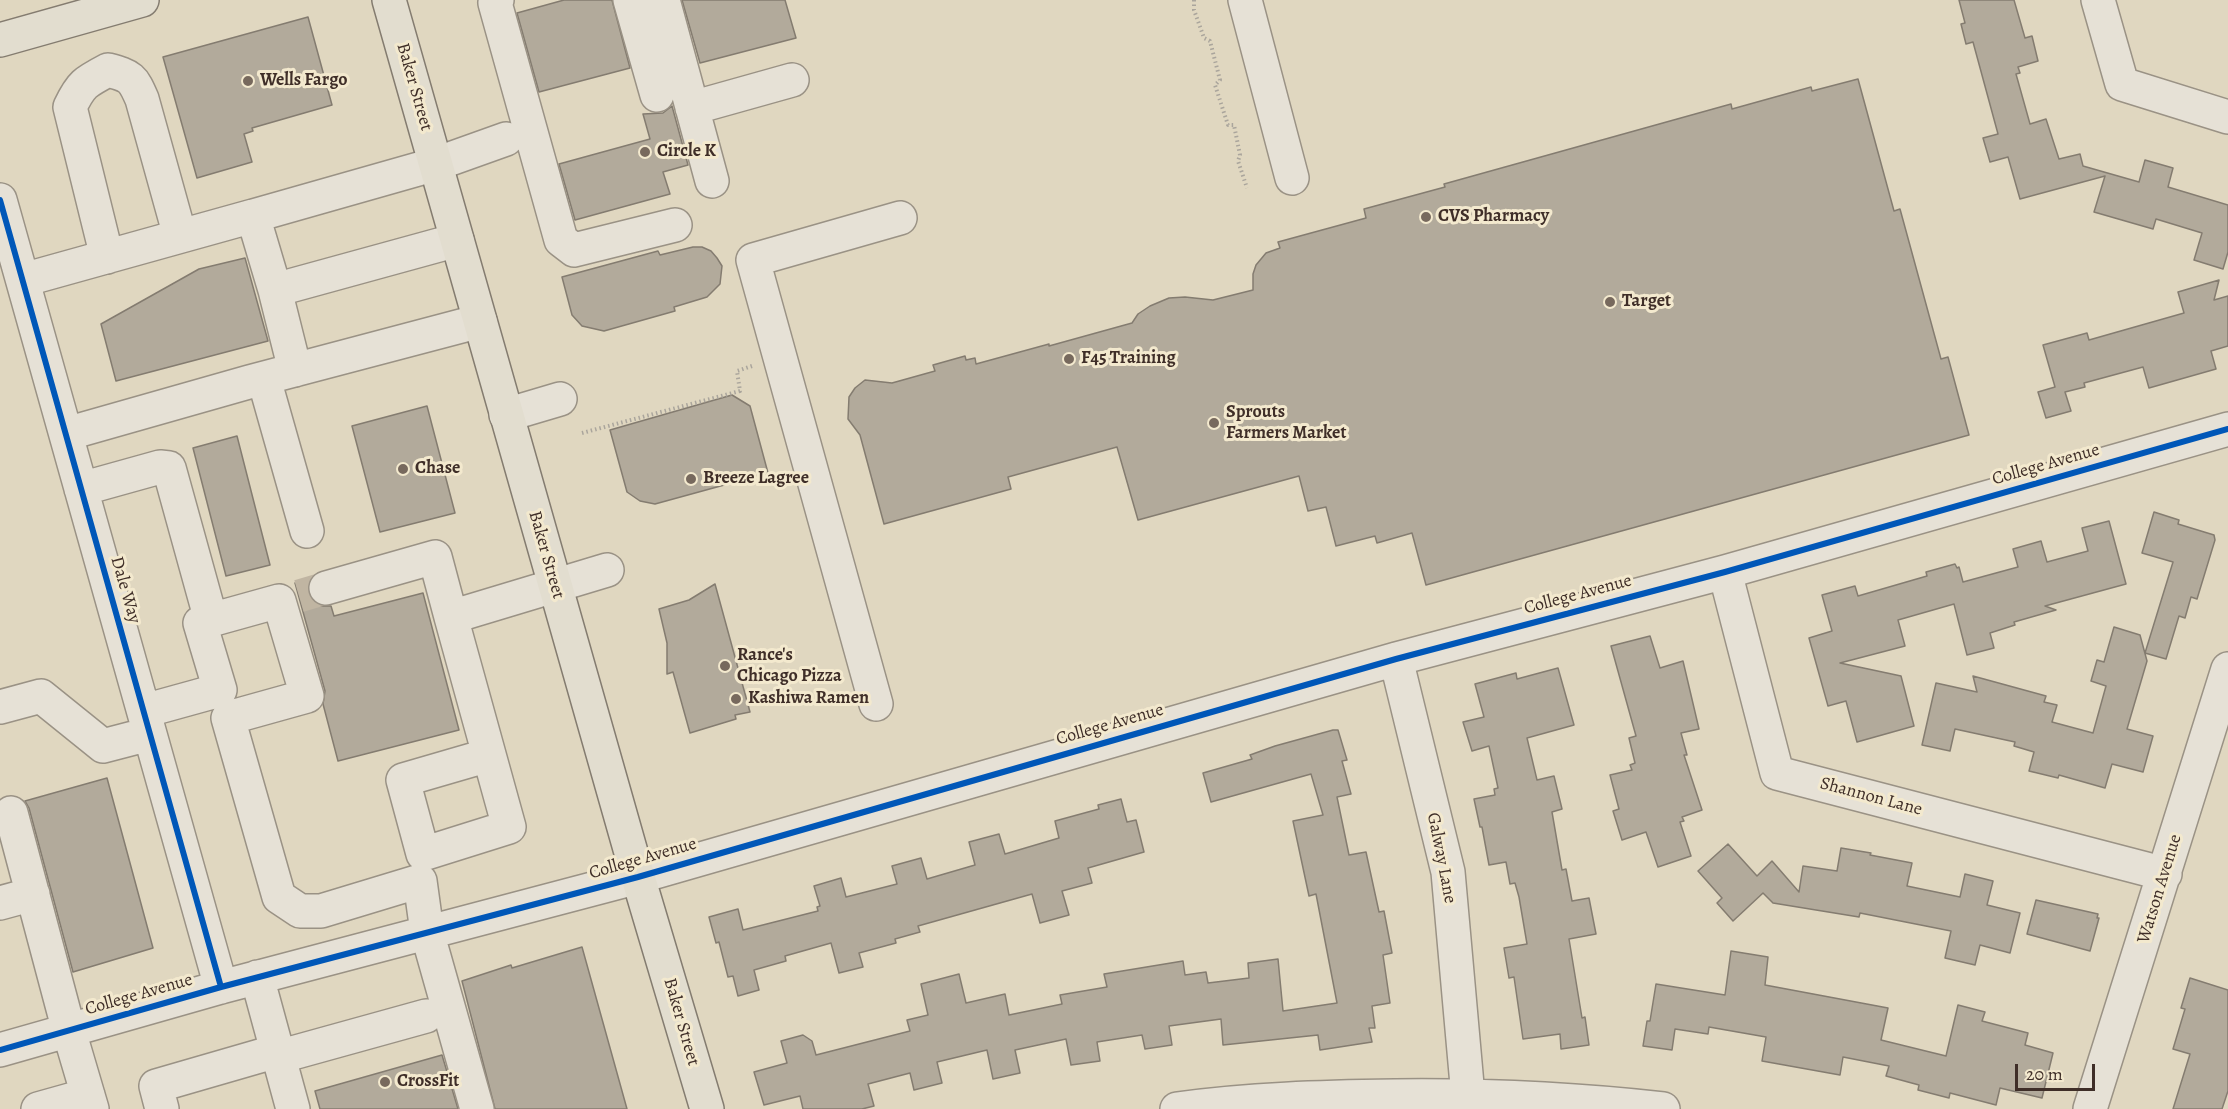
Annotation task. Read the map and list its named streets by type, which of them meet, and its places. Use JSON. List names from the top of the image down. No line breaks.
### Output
{"streets":{"main road":["Baker Street"],"street":["College Avenue","Dale Way","Shannon Lane","Galway Lane","Watson Avenue"]},"crossings":[["Baker Street","College Avenue"],["College Avenue","Dale Way"],["College Avenue","Shannon Lane"],["College Avenue","Galway Lane"],["Shannon Lane","Watson Avenue"]],"places":["Wells Fargo","Circle K","CVS Pharmacy","Target","F45 Training","Sprouts Farmers Market","Chase","Breeze Lagree","Rance's Chicago Pizza","Kashiwa Ramen","CrossFit"],"scale_bar":"20 m"}
